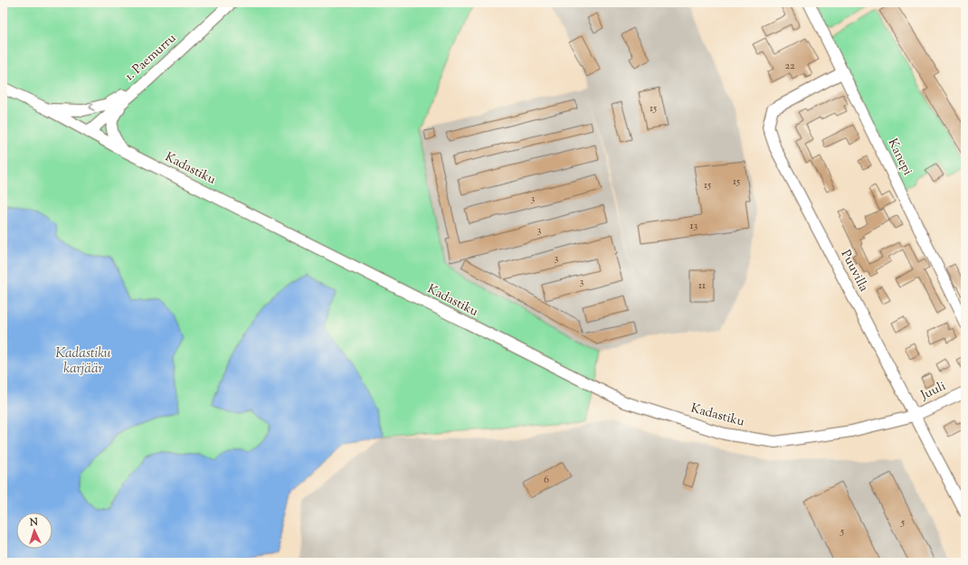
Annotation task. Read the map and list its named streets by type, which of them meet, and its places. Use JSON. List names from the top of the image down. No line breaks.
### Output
{"streets":{"street":["1. Paemurru","Kanepi","Kadastiku","Puuvilla","Juuli"]},"crossings":[["1. Paemurru","Kadastiku"],["Kanepi","Puuvilla"],["Kadastiku","Puuvilla"],["Kadastiku","Juuli"],["Puuvilla","Juuli"]],"water":["Kadastiku karjäär"],"house_numbers":["22","15","15","15","3","13","3","3","3","11","6","5","5"],"north":"top"}
